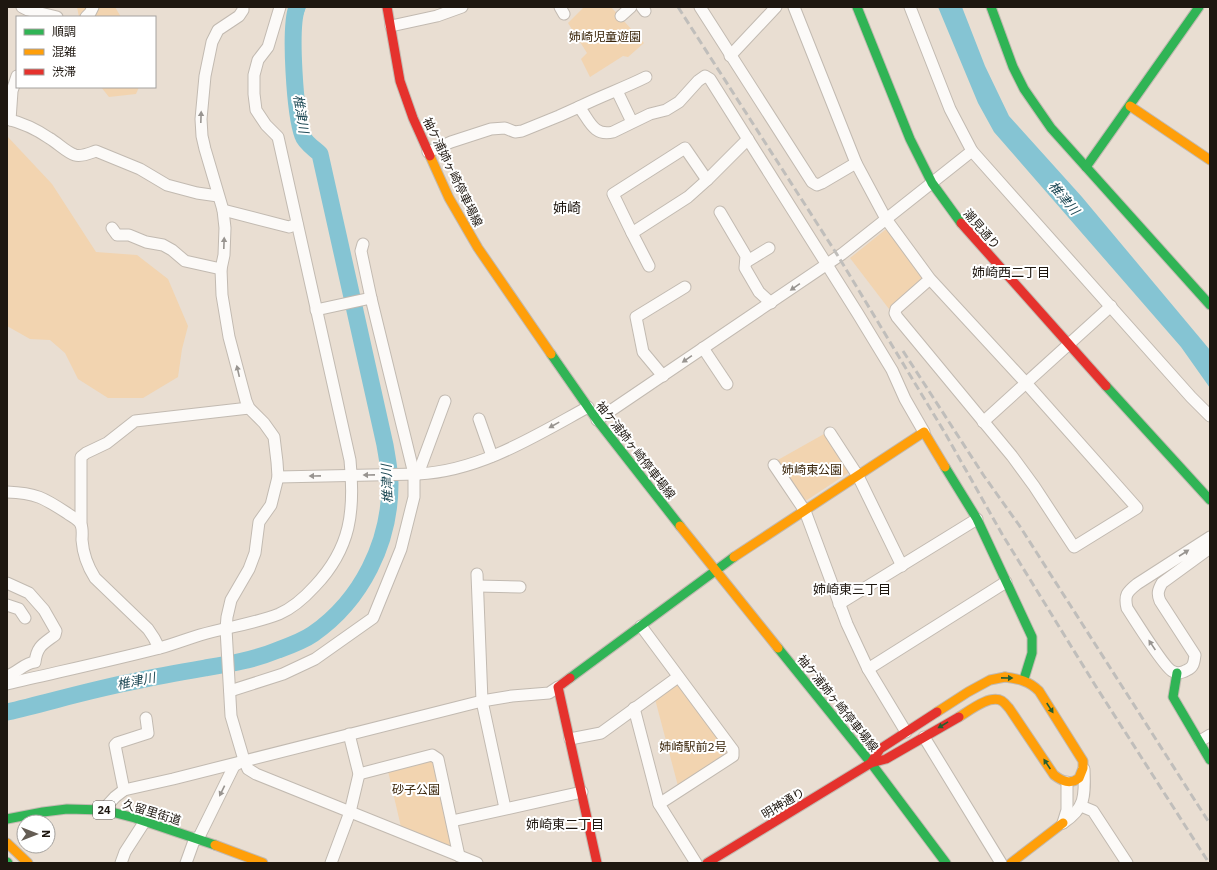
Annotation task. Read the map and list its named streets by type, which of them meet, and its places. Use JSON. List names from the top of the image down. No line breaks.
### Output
{"streets":{"street":["袖ケ浦姉ヶ崎停車場線","潮見通り","明神通り","24","久留里街道"]},"crossings":[["袖ケ浦姉ヶ崎停車場線","明神通り"]],"districts":["姉崎","姉崎西二丁目","姉崎東三丁目","姉崎東二丁目"],"water":["椎津川"],"parks":["姉崎児童遊園","姉崎東公園","姉崎駅前2号","砂子公園"],"legend":["順調","混雑","渋滞"],"north":"right"}
